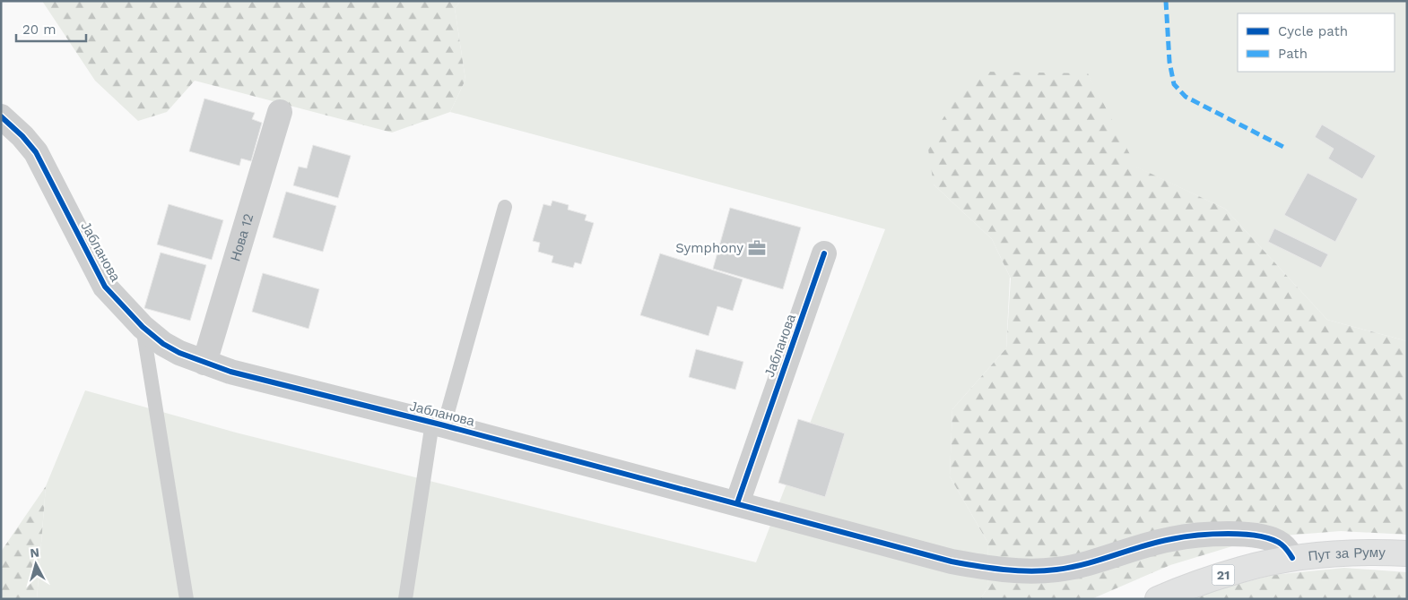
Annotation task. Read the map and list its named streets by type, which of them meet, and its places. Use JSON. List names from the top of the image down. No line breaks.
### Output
{"streets":{"main road":["Пут за Руму","21"],"street":["Нова 12","Јабланова"]},"crossings":[["Нова 12","Јабланова"]],"places":{"office":["Symphony"]},"legend":["Cycle path","Path"],"scale_bar":"20 m","north":"top"}
